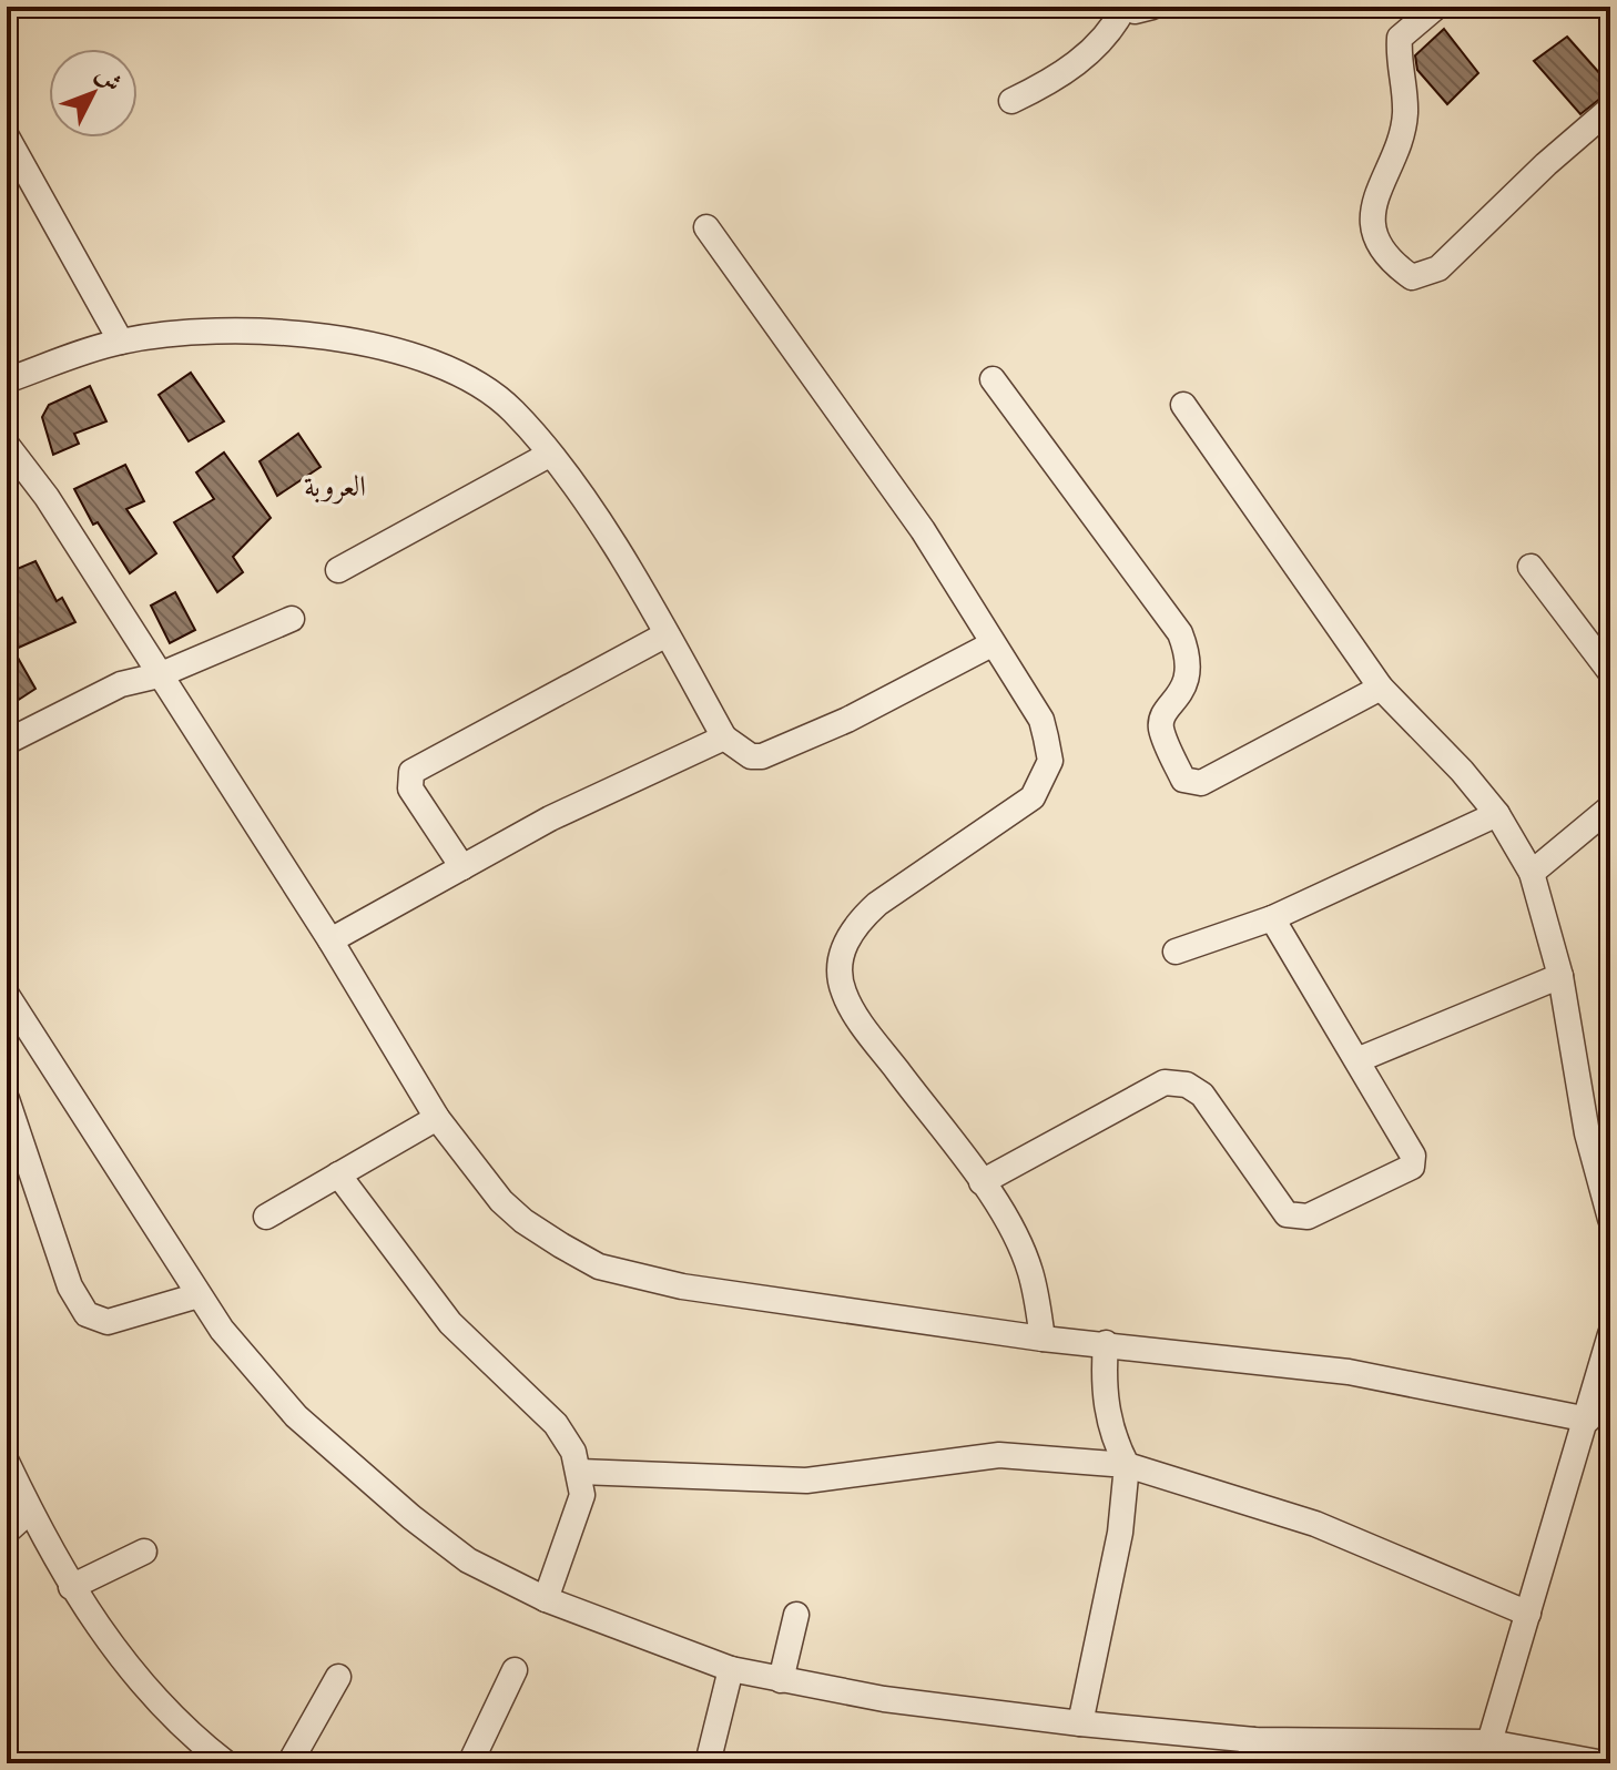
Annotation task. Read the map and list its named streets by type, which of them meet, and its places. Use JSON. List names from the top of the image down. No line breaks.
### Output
{"districts":["العروبة"],"north":"top right"}
